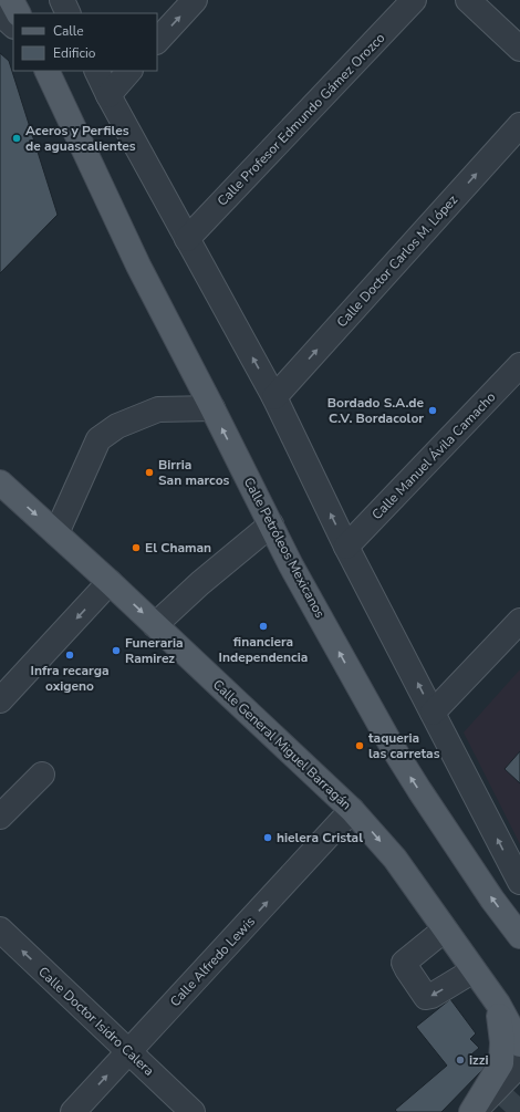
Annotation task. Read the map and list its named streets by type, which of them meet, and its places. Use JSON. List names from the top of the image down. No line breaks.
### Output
{"streets":{"main road":["Calle Petróleos Mexicanos","Calle General Miguel Barragán"],"street":["Calle Profesor Edmundo Gámez Orozco","Calle Doctor Carlos M. López","Calle Manuel Ávila Camacho","Calle Alfredo Lewis","Calle Doctor Isidro Calera"]},"crossings":[["Calle General Miguel Barragán","Calle Alfredo Lewis"],["Calle Alfredo Lewis","Calle Doctor Isidro Calera"]],"one_way":["Calle Doctor Carlos M. López","Calle Petróleos Mexicanos","Calle General Miguel Barragán","Calle Alfredo Lewis","Calle Doctor Isidro Calera"],"places":["Aceros y Perfiles de aguascalientes","Bordado S.A.de C.V. Bordacolor","Birria San marcos","El Chaman","financiera Independencia","Funeraria Ramirez","Infra recarga oxigeno","taqueria las carretas","hielera Cristal","izzi"],"legend":["Calle","Edificio"]}
